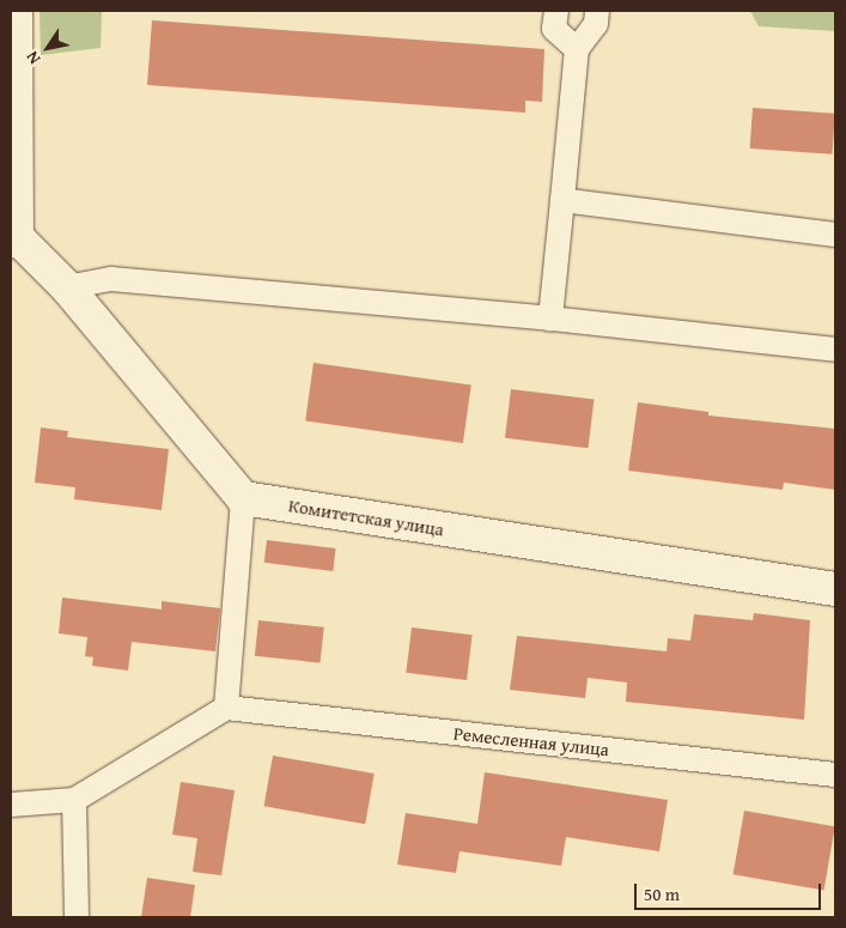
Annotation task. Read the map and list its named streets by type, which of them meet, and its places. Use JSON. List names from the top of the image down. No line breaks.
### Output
{"streets":{"street":["Комитетская улица","Ремесленная улица"]},"scale_bar":"50 m","north":"bottom left"}
